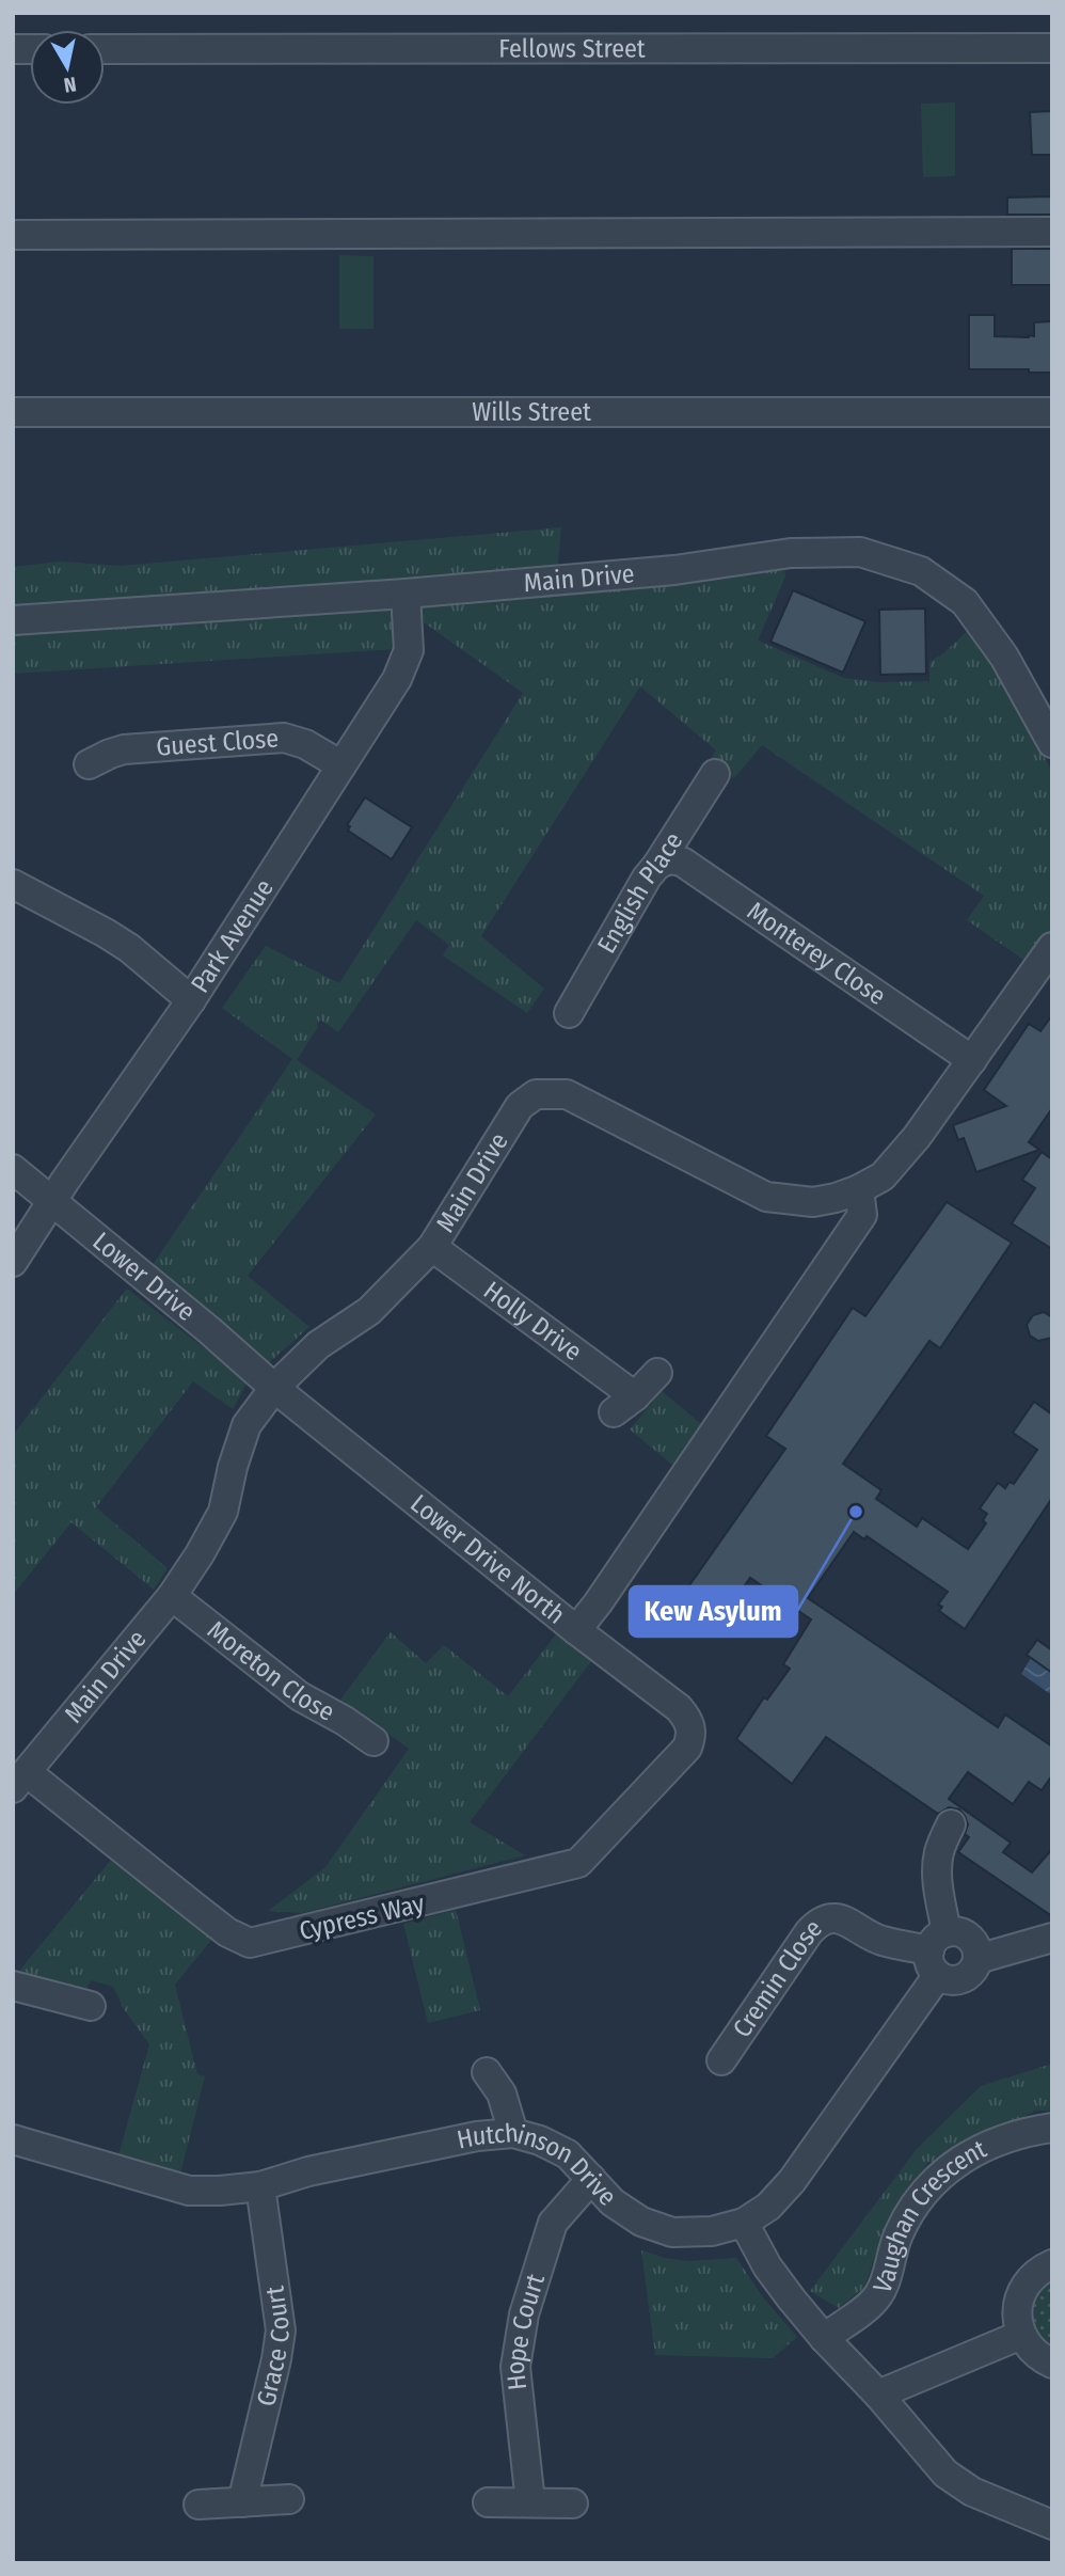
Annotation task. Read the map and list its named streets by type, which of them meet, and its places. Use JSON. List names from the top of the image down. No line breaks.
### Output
{"streets":{"street":["Fellows Street","Wills Street","Main Drive","Guest Close","English Place","Park Avenue","Monterey Close","Lower Drive","Holly Drive","Lower Drive North","Moreton Close","Cypress Way","Cremin Close","Hutchinson Drive","Vaughan Crescent","Hope Court","Grace Court"]},"crossings":[["Main Drive","Park Avenue"],["Main Drive","Monterey Close"],["Main Drive","Lower Drive"],["Main Drive","Holly Drive"],["Main Drive","Lower Drive North"],["Main Drive","Moreton Close"],["Main Drive","Cypress Way"],["Guest Close","Park Avenue"],["English Place","Monterey Close"],["Park Avenue","Lower Drive"],["Lower Drive","Lower Drive North"],["Lower Drive North","Cypress Way"],["Cremin Close","Hutchinson Drive"],["Hutchinson Drive","Hope Court"],["Hutchinson Drive","Grace Court"]],"places":["Kew Asylum"],"north":"bottom"}
